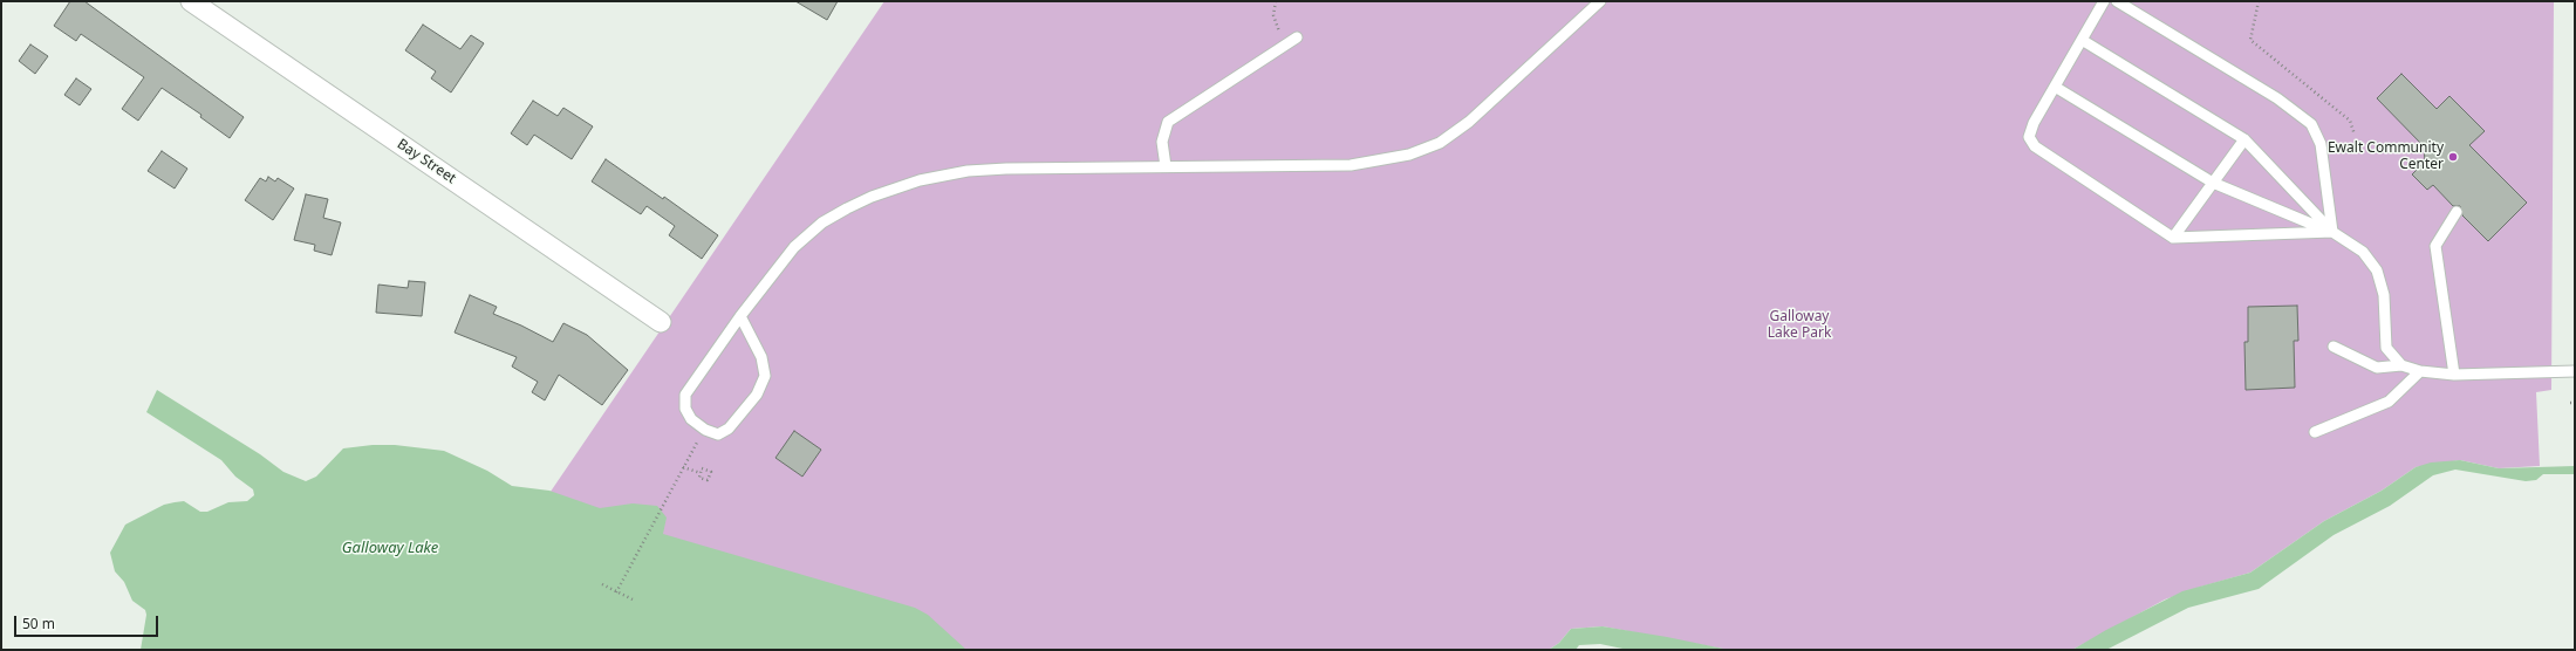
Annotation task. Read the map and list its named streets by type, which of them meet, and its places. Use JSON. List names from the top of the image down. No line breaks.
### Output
{"streets":{"street":["Bay Street"]},"water":["Galloway Lake"],"parks":["Galloway Lake Park"],"places":["Ewalt Community Center"],"scale_bar":"50 m"}
